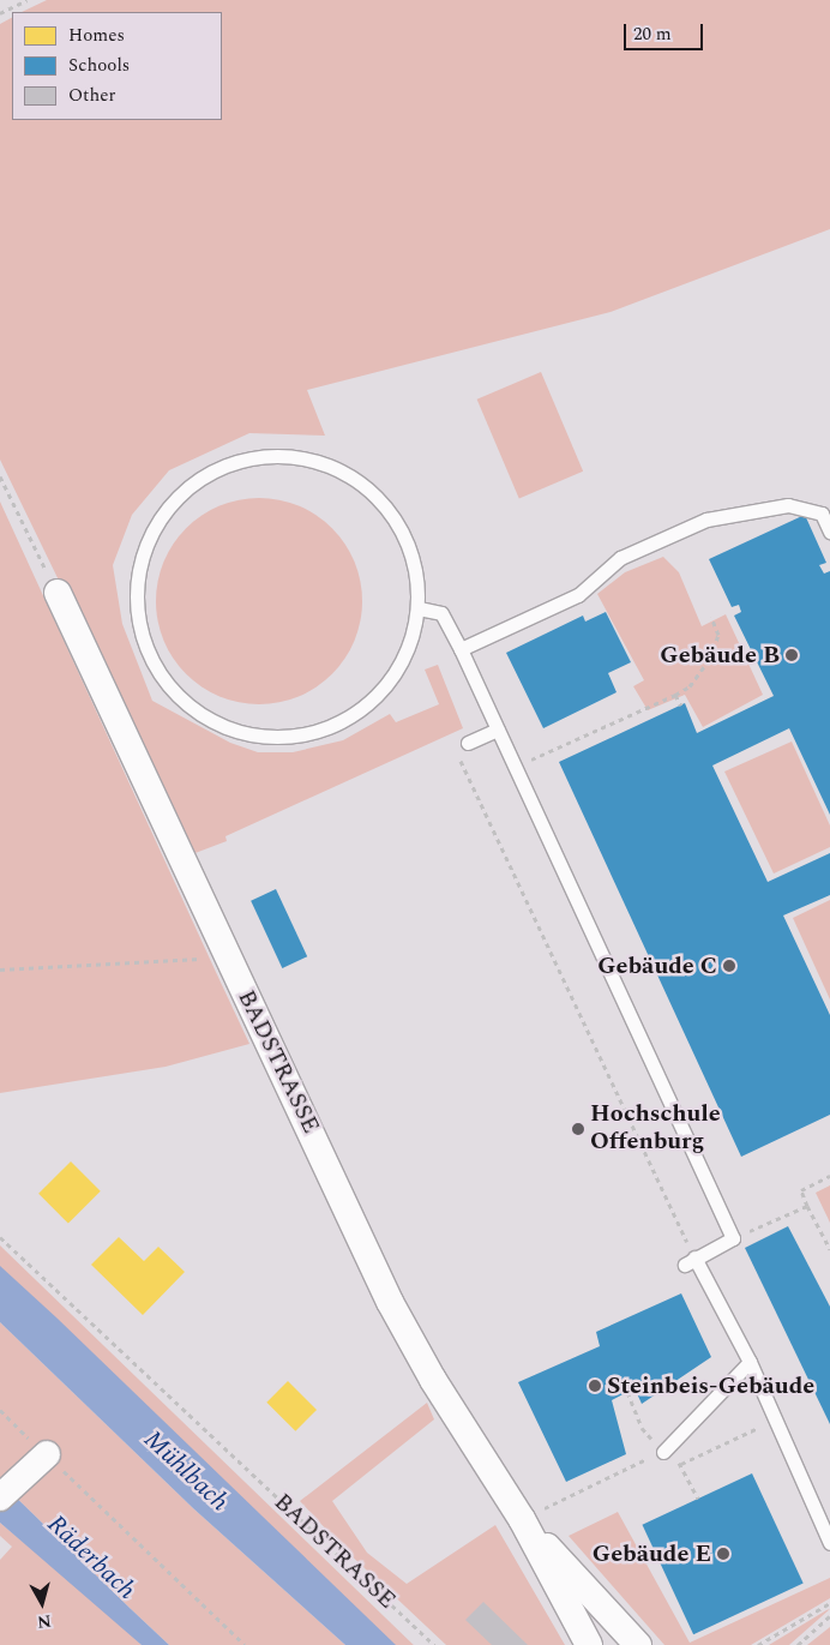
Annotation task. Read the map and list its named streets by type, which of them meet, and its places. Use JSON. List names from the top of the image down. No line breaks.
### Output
{"streets":{"street":["BADSTRASSE"]},"water":["Mühlbach","Räderbach"],"places":["Gebäude B","Gebäude C","Hochschule Offenburg","Steinbeis-Gebäude","Gebäude E"],"legend":["Homes","Schools","Other"],"scale_bar":"20 m","north":"bottom"}
